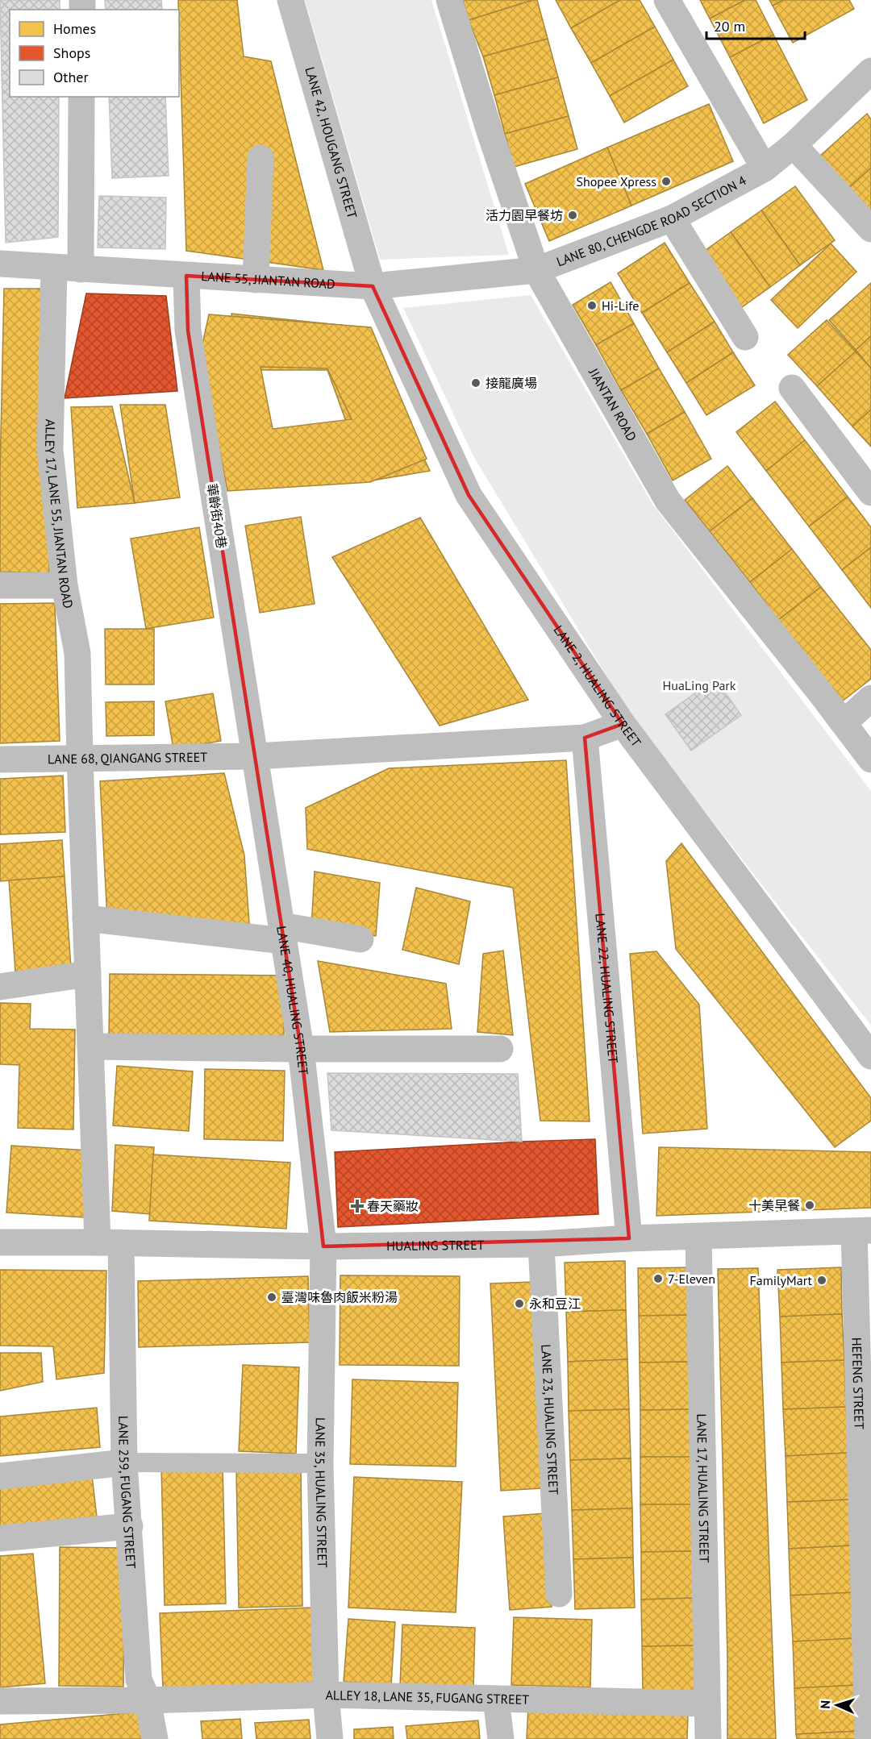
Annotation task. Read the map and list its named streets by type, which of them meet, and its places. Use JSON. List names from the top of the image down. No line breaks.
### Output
{"streets":{"street":["LANE 42, HOUGANG STREET","LANE 80, CHENGDE ROAD SECTION 4","LANE 55, JIANTAN ROAD","JIANTAN ROAD","ALLEY 17, LANE 55, JIANTAN ROAD","華齡街40巷","LANE 2, HUALING STREET","LANE 68, QIANGANG STREET","LANE 22, HUALING STREET","LANE 40, HUALING STREET","HUALING STREET","HEFENG STREET","LANE 23, HUALING STREET","LANE 17, HUALING STREET","LANE 259, FUGANG STREET","LANE 35, HUALING STREET","ALLEY 18, LANE 35, FUGANG STREET"]},"crossings":[["LANE 42, HOUGANG STREET","LANE 55, JIANTAN ROAD"],["LANE 42, HOUGANG STREET","LANE 2, HUALING STREET"],["LANE 80, CHENGDE ROAD SECTION 4","LANE 55, JIANTAN ROAD"],["LANE 80, CHENGDE ROAD SECTION 4","JIANTAN ROAD"],["LANE 55, JIANTAN ROAD","JIANTAN ROAD"],["LANE 55, JIANTAN ROAD","ALLEY 17, LANE 55, JIANTAN ROAD"],["LANE 55, JIANTAN ROAD","華齡街40巷"],["LANE 55, JIANTAN ROAD","LANE 2, HUALING STREET"],["ALLEY 17, LANE 55, JIANTAN ROAD","LANE 68, QIANGANG STREET"],["ALLEY 17, LANE 55, JIANTAN ROAD","LANE 259, FUGANG STREET"],["華齡街40巷","LANE 68, QIANGANG STREET"],["華齡街40巷","LANE 40, HUALING STREET"],["LANE 2, HUALING STREET","LANE 68, QIANGANG STREET"],["LANE 68, QIANGANG STREET","LANE 22, HUALING STREET"],["LANE 68, QIANGANG STREET","LANE 40, HUALING STREET"],["LANE 22, HUALING STREET","HUALING STREET"],["LANE 40, HUALING STREET","HUALING STREET"],["LANE 40, HUALING STREET","LANE 35, HUALING STREET"],["HUALING STREET","HEFENG STREET"],["HUALING STREET","LANE 23, HUALING STREET"],["HUALING STREET","LANE 17, HUALING STREET"],["HUALING STREET","LANE 259, FUGANG STREET"],["HUALING STREET","LANE 35, HUALING STREET"],["LANE 17, HUALING STREET","ALLEY 18, LANE 35, FUGANG STREET"],["LANE 259, FUGANG STREET","ALLEY 18, LANE 35, FUGANG STREET"],["LANE 35, HUALING STREET","ALLEY 18, LANE 35, FUGANG STREET"]],"parks":["HuaLing Park"],"places":{"other":["Shopee Xpress","活力園早餐坊","Hi-Life","接龍廣場","十美早餐","7-Eleven","FamilyMart","臺灣味魯肉飯米粉湯","永和豆江"],"health":["春天藥妝"]},"legend":["Homes","Shops","Other"],"scale_bar":"20 m","north":"left"}
